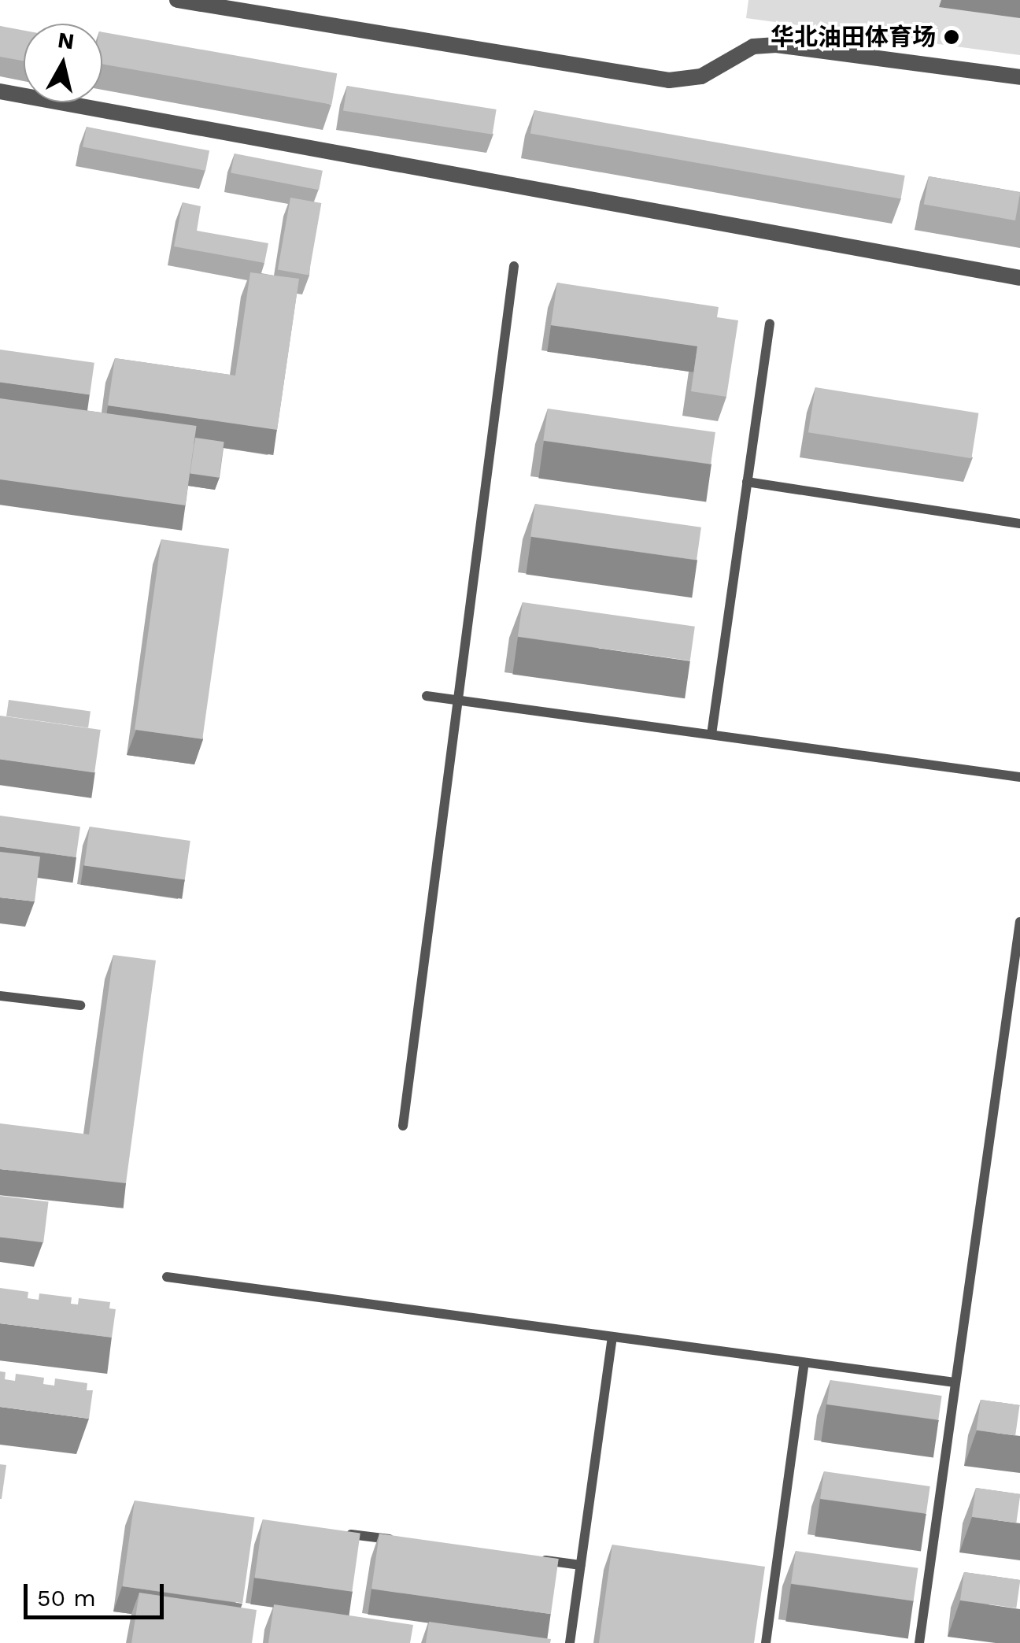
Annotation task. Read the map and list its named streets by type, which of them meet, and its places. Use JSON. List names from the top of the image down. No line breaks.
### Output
{"places":["华北油田体育场"],"scale_bar":"50 m","north":"top"}
